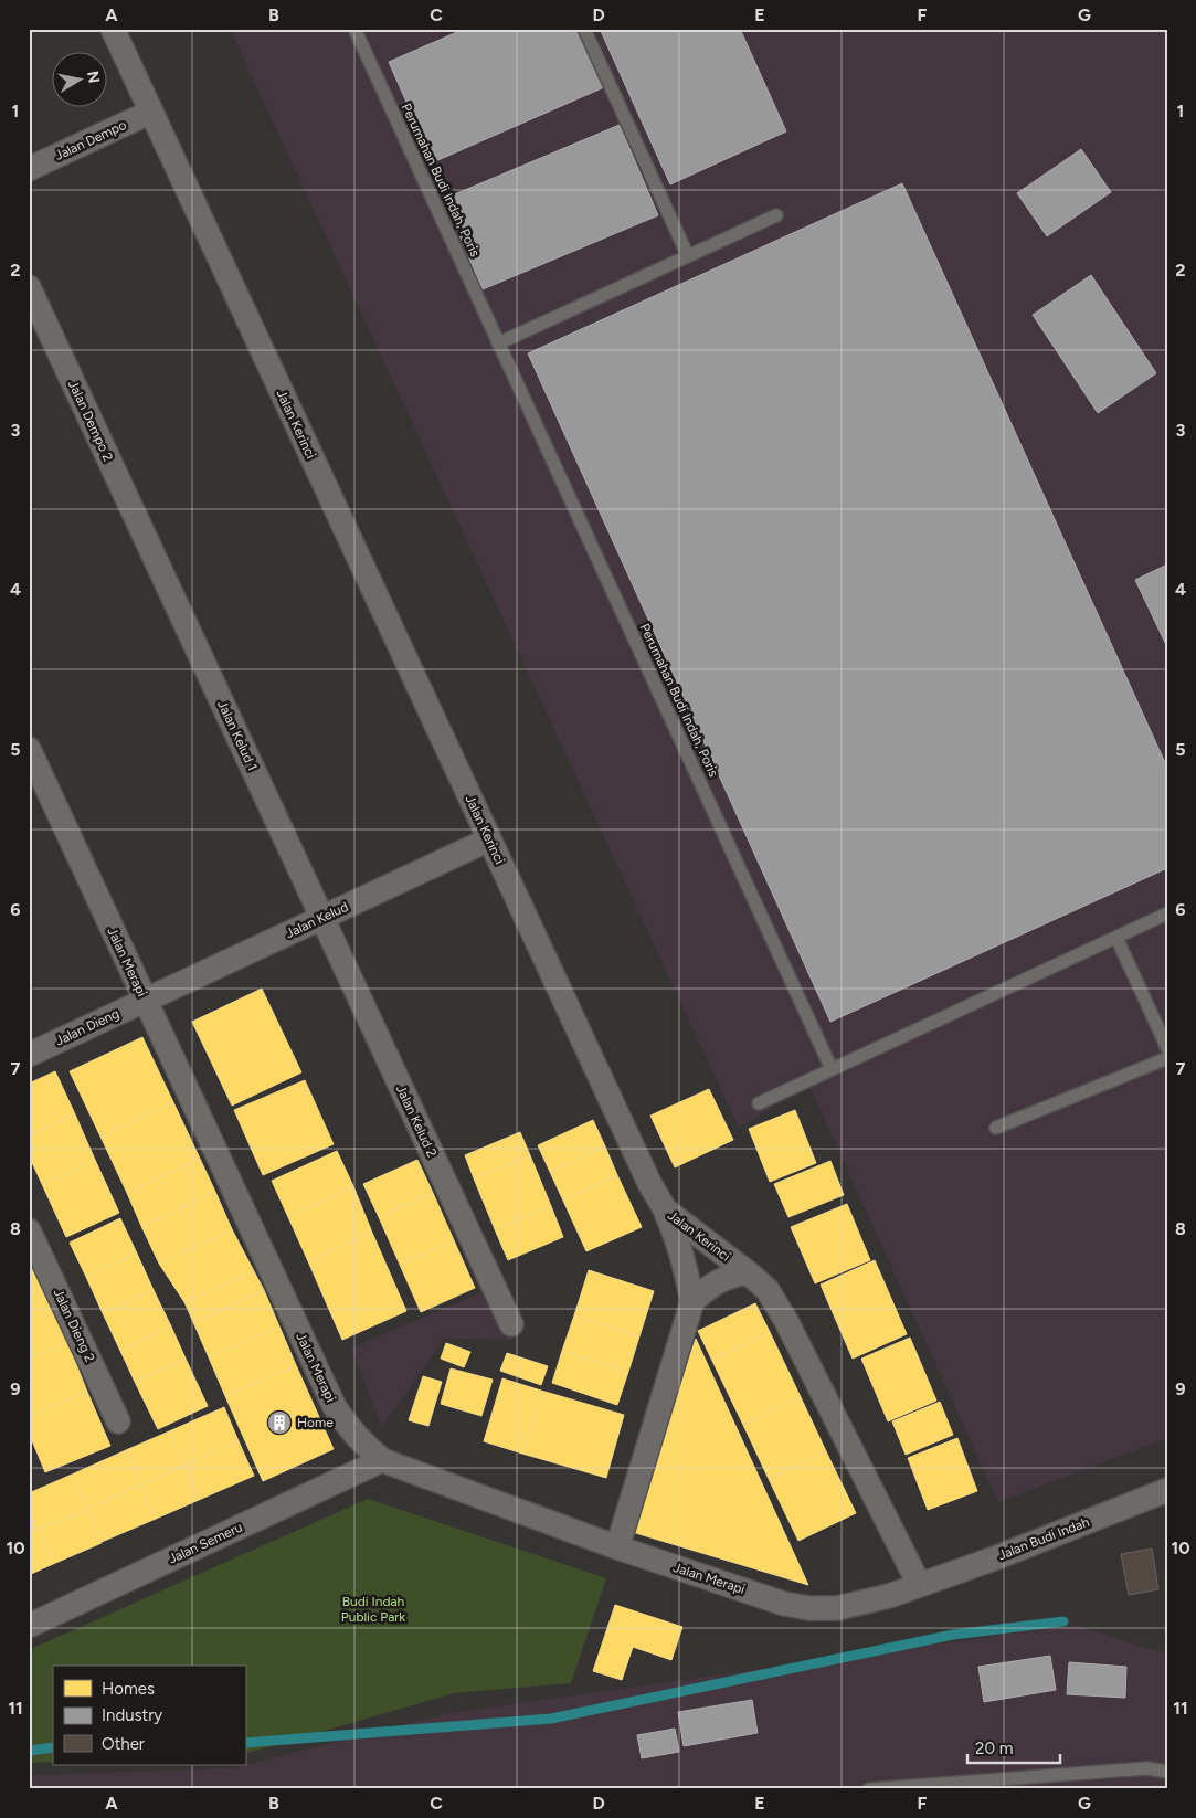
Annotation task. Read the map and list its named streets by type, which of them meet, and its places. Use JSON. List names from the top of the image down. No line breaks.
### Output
{"streets":{"street":["Jalan Dempo","Jalan Dempo 2","Jalan Kerinci","Jalan Kelud 1","Jalan Kelud","Jalan Merapi","Jalan Dieng","Jalan Kelud 2","Jalan Dieng 2","Jalan Budi Indah","Jalan Semeru"],"lane":["Perumahan Budi Indah, Poris"]},"crossings":[["Jalan Dempo","Jalan Kerinci"],["Jalan Dempo 2","Jalan Kelud 1"],["Jalan Kerinci","Jalan Kelud"],["Jalan Kerinci","Jalan Merapi"],["Jalan Kerinci","Jalan Budi Indah"],["Jalan Kelud 1","Jalan Kelud"],["Jalan Kelud 1","Jalan Kelud 2"],["Jalan Kelud","Jalan Merapi"],["Jalan Kelud","Jalan Dieng"],["Jalan Kelud","Jalan Kelud 2"],["Jalan Merapi","Jalan Dieng"],["Jalan Merapi","Jalan Budi Indah"],["Jalan Merapi","Jalan Semeru"]],"parks":["Budi Indah Public Park"],"places":{"building":["Home"]},"legend":["Homes","Industry","Other"],"scale_bar":"20 m","north":"right","grid":{"columns":["A","B","C","D","E","F","G"],"rows":["1","2","3","4","5","6","7","8","9","10","11"]}}
